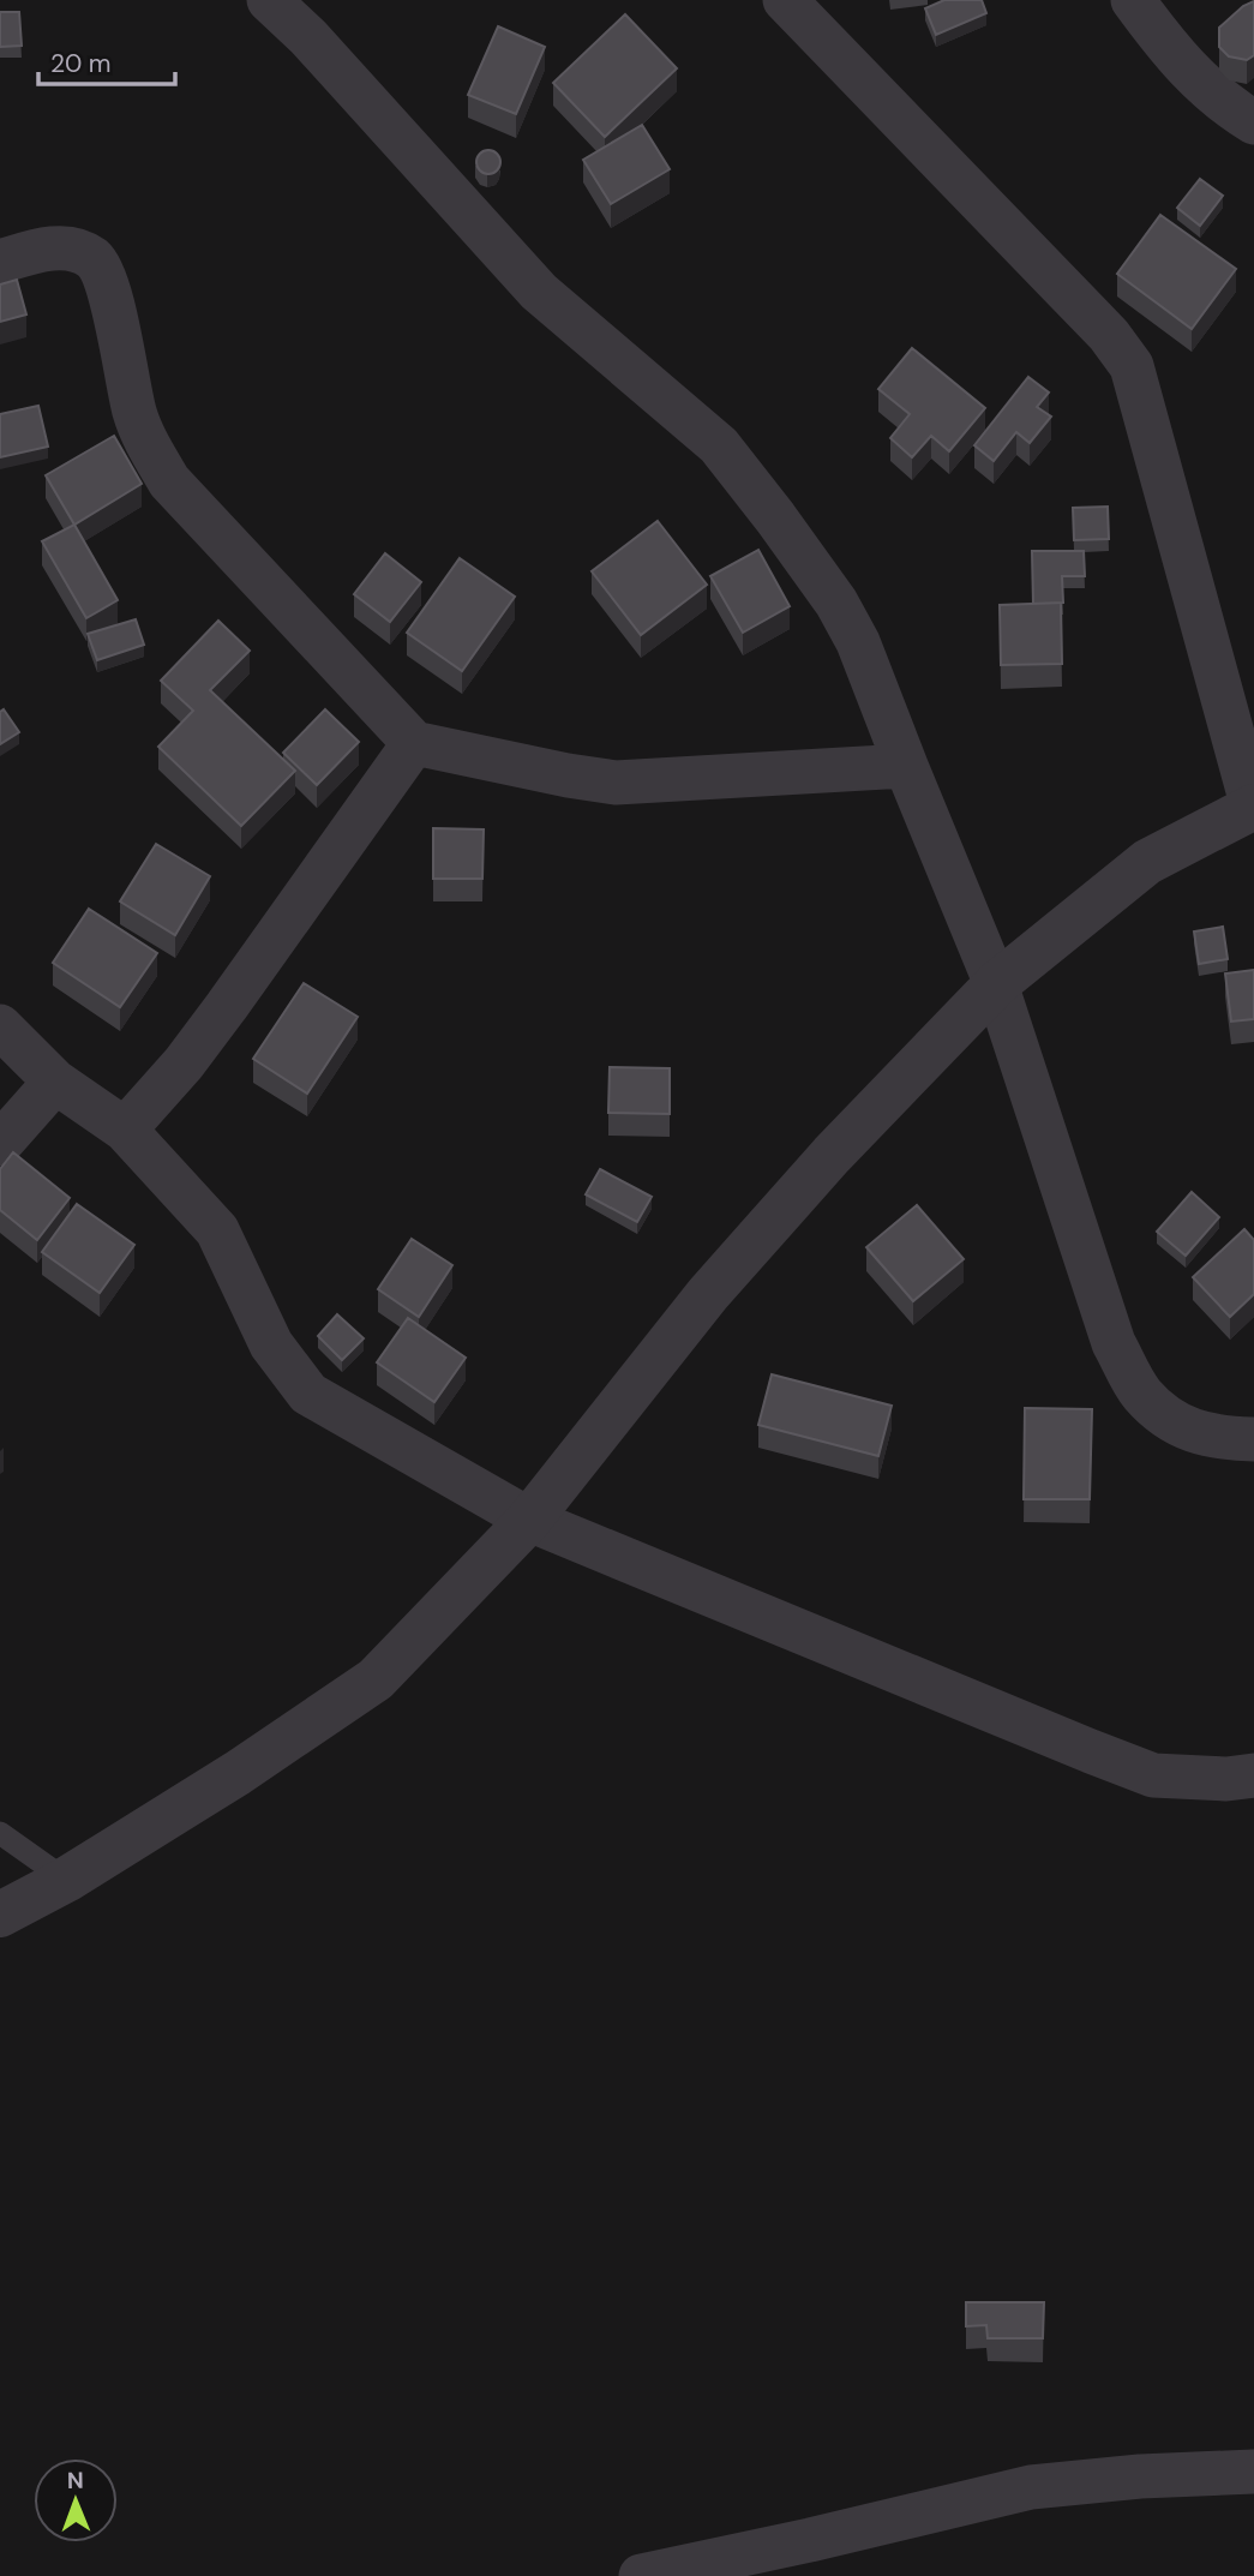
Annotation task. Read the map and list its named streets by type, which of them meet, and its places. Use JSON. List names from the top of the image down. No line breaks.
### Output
{"scale_bar":"20 m","north":"top"}
